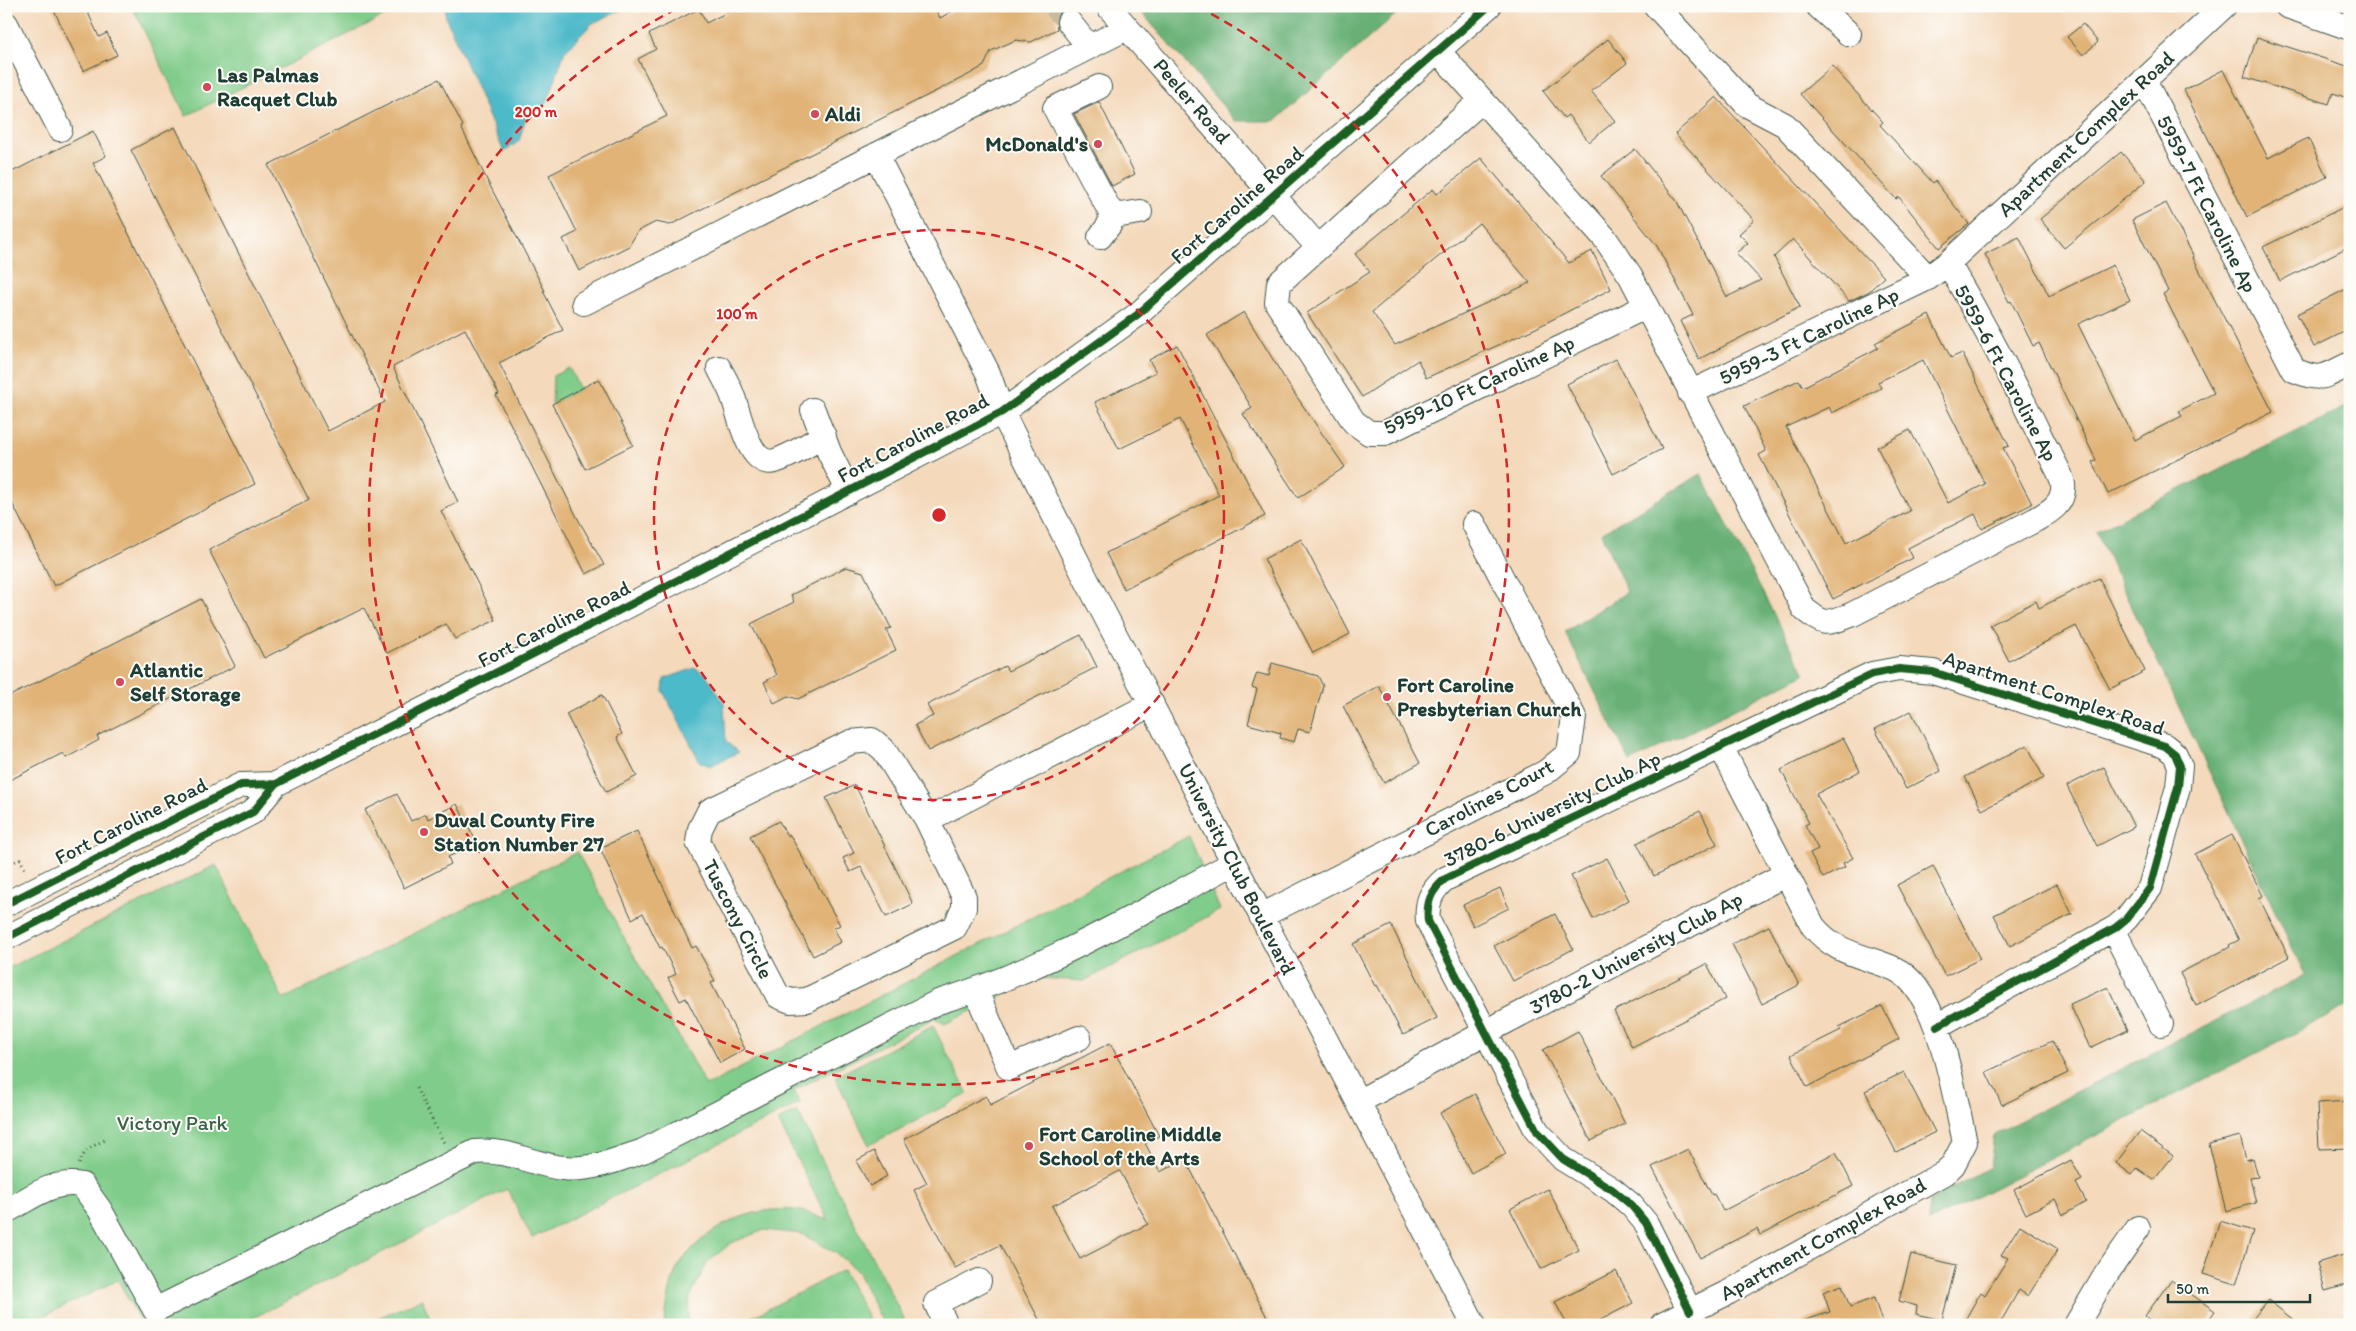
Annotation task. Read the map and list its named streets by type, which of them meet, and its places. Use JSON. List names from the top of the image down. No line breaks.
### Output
{"streets":{"street":["Peeler Road","Apartment Complex Road","5959-7 Ft Caroline Ap","Fort Caroline Road","5959-3 Ft Caroline Ap","5959-6 Ft Caroline Ap","5959-10 Ft Caroline Ap","Carolines Court","3780-6 University Club Ap","University Club Boulevard","Tuscony Circle","3780-2 University Club Ap"]},"crossings":[["Peeler Road","Fort Caroline Road"],["Peeler Road","5959-10 Ft Caroline Ap"],["Apartment Complex Road","5959-7 Ft Caroline Ap"],["Apartment Complex Road","5959-3 Ft Caroline Ap"],["Apartment Complex Road","5959-6 Ft Caroline Ap"],["Apartment Complex Road","3780-6 University Club Ap"],["Apartment Complex Road","3780-2 University Club Ap"],["Fort Caroline Road","University Club Boulevard"],["5959-3 Ft Caroline Ap","5959-6 Ft Caroline Ap"],["Carolines Court","University Club Boulevard"],["3780-6 University Club Ap","3780-2 University Club Ap"],["University Club Boulevard","3780-2 University Club Ap"]],"parks":["Victory Park"],"places":["Las Palmas Racquet Club","Aldi","McDonald's","Atlantic Self Storage","Fort Caroline Presbyterian Church","Duval County Fire Station Number 27","Fort Caroline Middle School of the Arts"],"scale_bar":"50 m","rings":["200 m","100 m"]}
